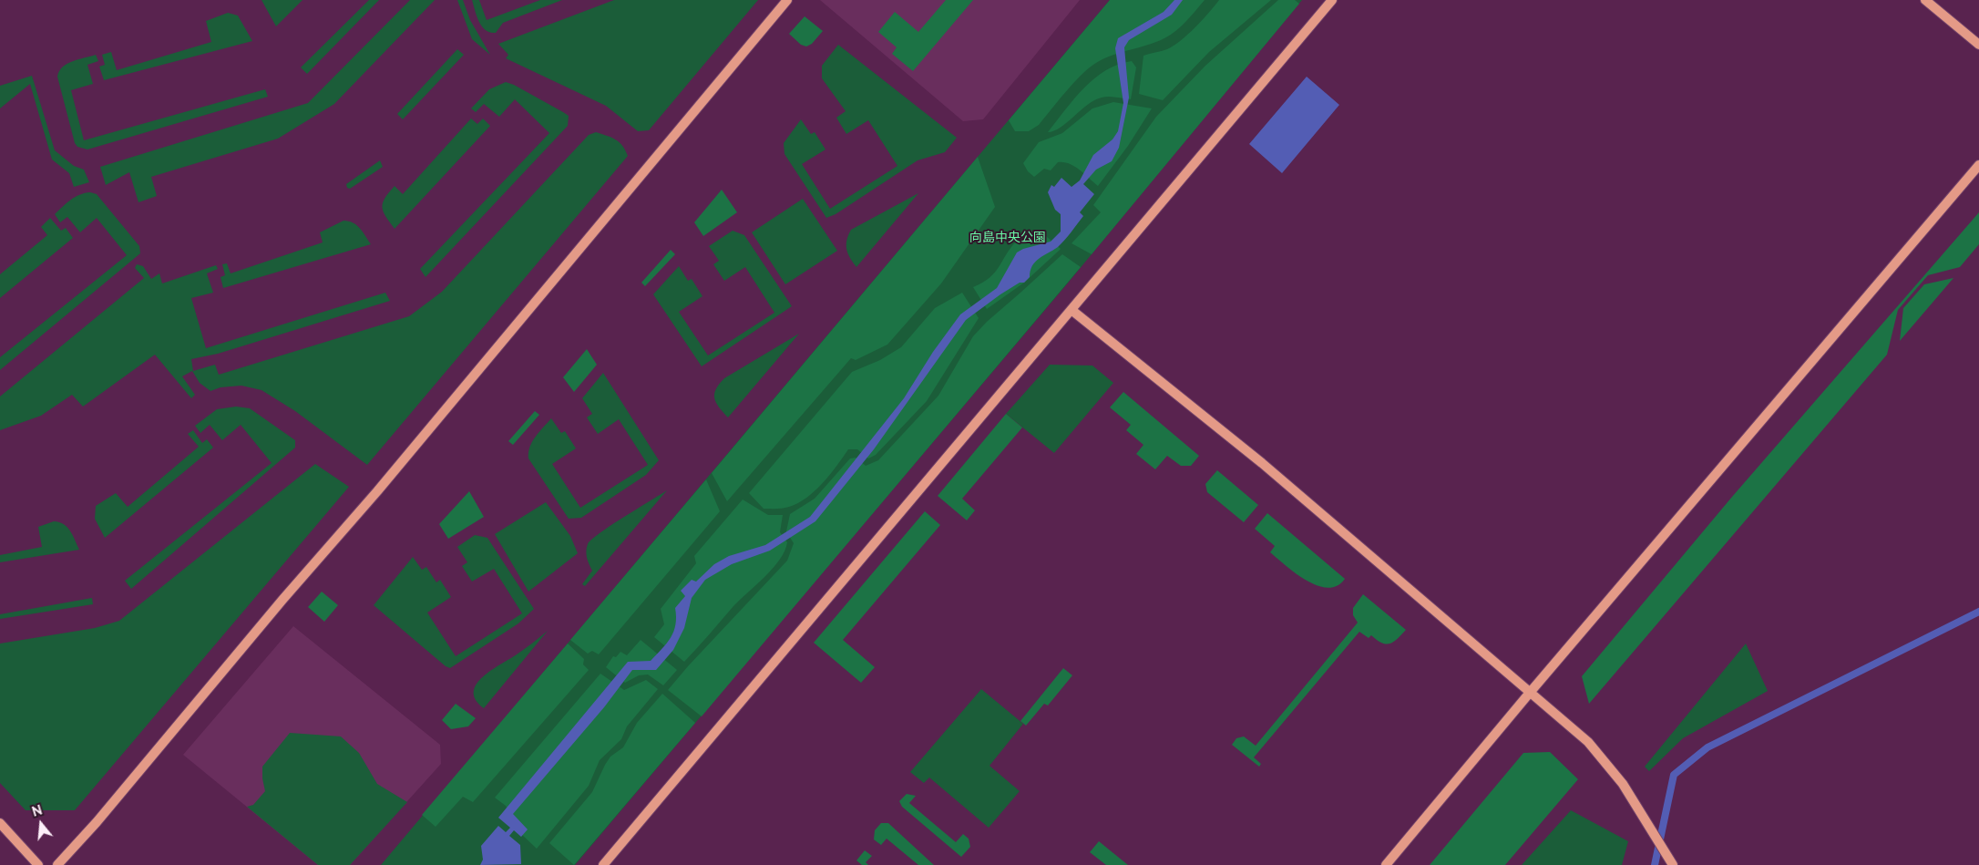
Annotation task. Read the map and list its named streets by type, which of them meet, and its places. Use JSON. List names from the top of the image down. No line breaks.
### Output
{"parks":["向島中央公園"],"north":"top"}
